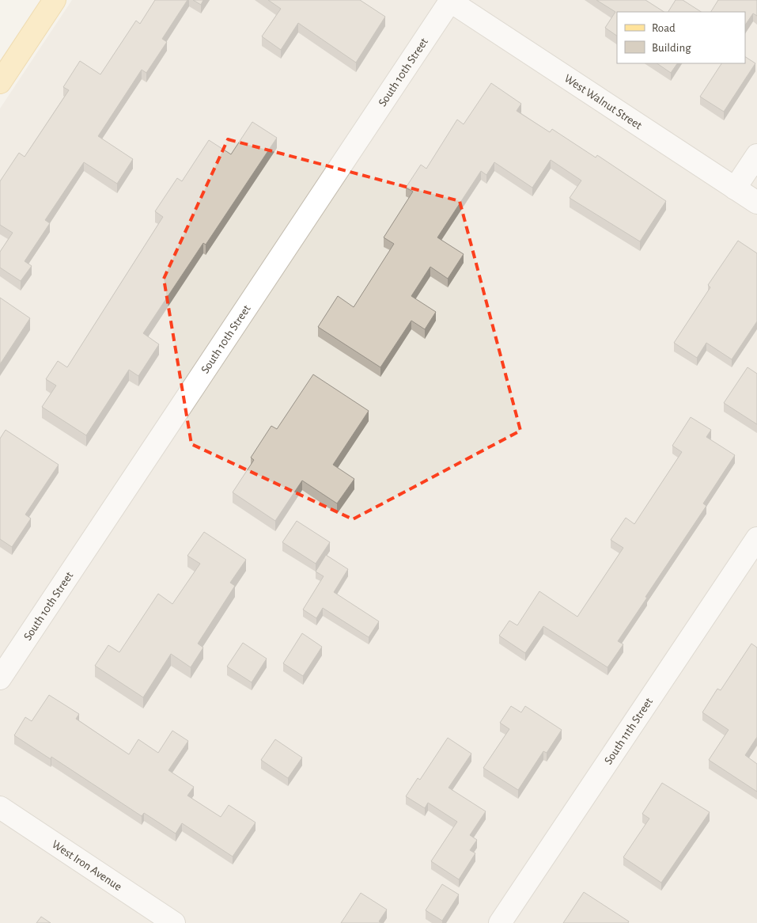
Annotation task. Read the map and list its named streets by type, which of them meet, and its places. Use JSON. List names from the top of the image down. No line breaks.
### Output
{"streets":{"street":["South 10th Street","West Walnut Street","South 11th Street","West Iron Avenue"]},"crossings":[["South 10th Street","West Walnut Street"]],"legend":["Road","Building"]}
